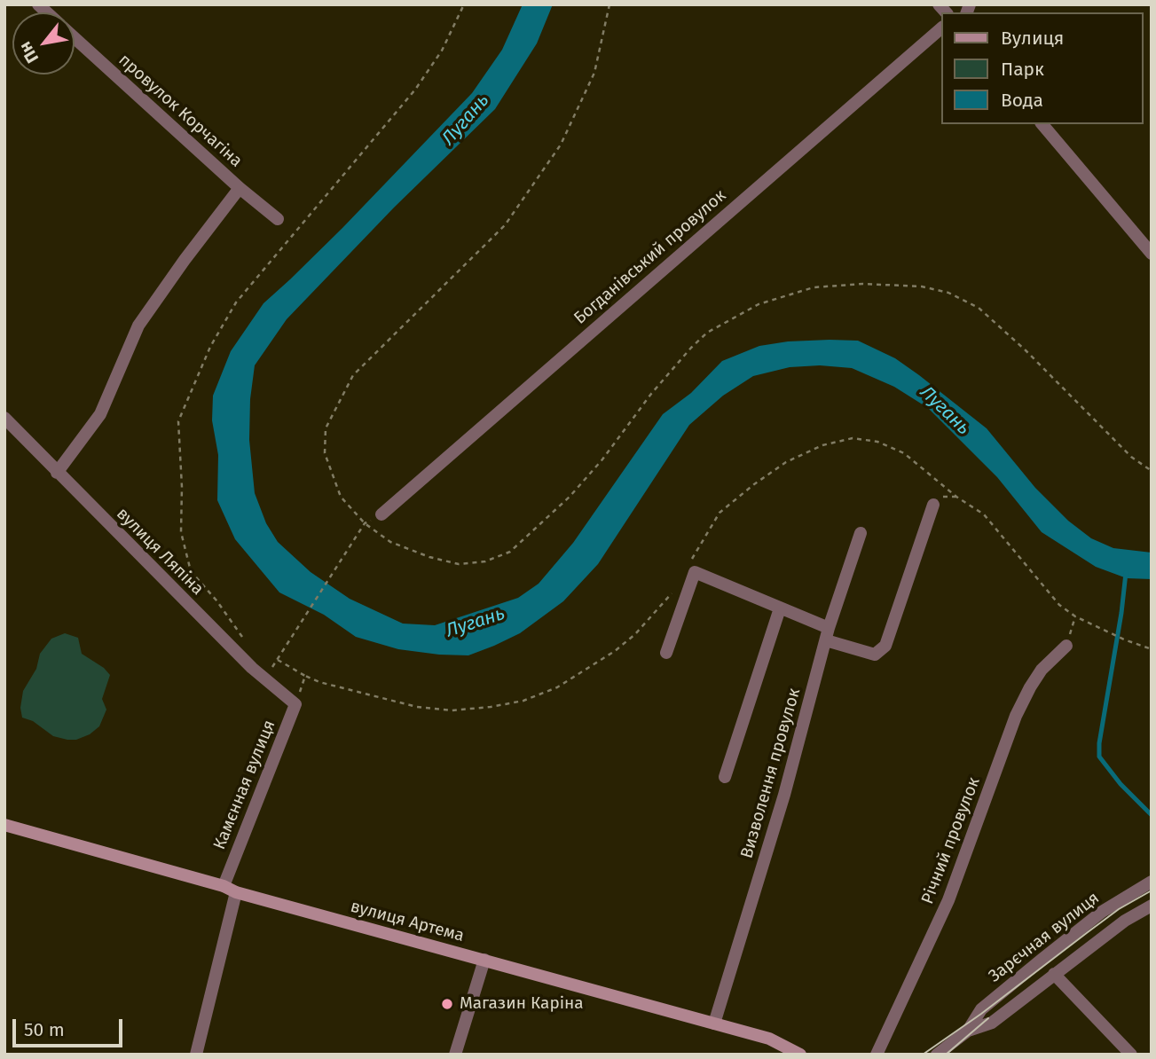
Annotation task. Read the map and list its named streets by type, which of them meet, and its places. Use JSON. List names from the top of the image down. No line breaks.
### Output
{"streets":{"street":["провулок Корчагіна","Богданівський провулок","вулиця Ляпіна","Визволення провулок","Камєнная вулиця","Річний провулок","вулиця Артема","Зарєчная вулиця"]},"crossings":[["вулиця Ляпіна","Камєнная вулиця"],["Визволення провулок","вулиця Артема"],["Камєнная вулиця","вулиця Артема"]],"water":["Лугань"],"places":["Магазин Каріна"],"legend":["Вулиця","Парк","Вода"],"scale_bar":"50 m","north":"bottom left"}
